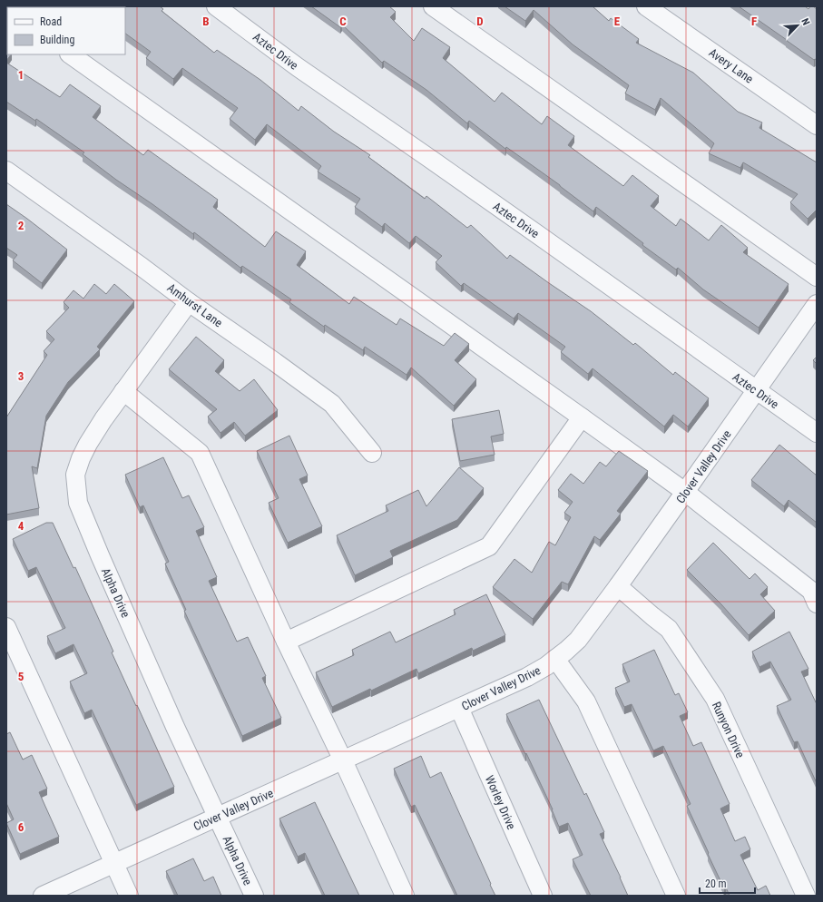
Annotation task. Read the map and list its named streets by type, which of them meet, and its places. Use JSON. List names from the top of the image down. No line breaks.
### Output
{"streets":{"street":["Aztec Drive","Avery Lane","Amhurst Lane","Clover Valley Drive","Alpha Drive","Runyon Drive","Worley Drive"]},"crossings":[["Aztec Drive","Clover Valley Drive"],["Amhurst Lane","Alpha Drive"],["Clover Valley Drive","Alpha Drive"],["Clover Valley Drive","Runyon Drive"],["Clover Valley Drive","Worley Drive"]],"legend":["Road","Building"],"scale_bar":"20 m","north":"top right","grid":{"columns":["B","C","D","E","F"],"rows":["1","2","3","4","5","6"]}}
